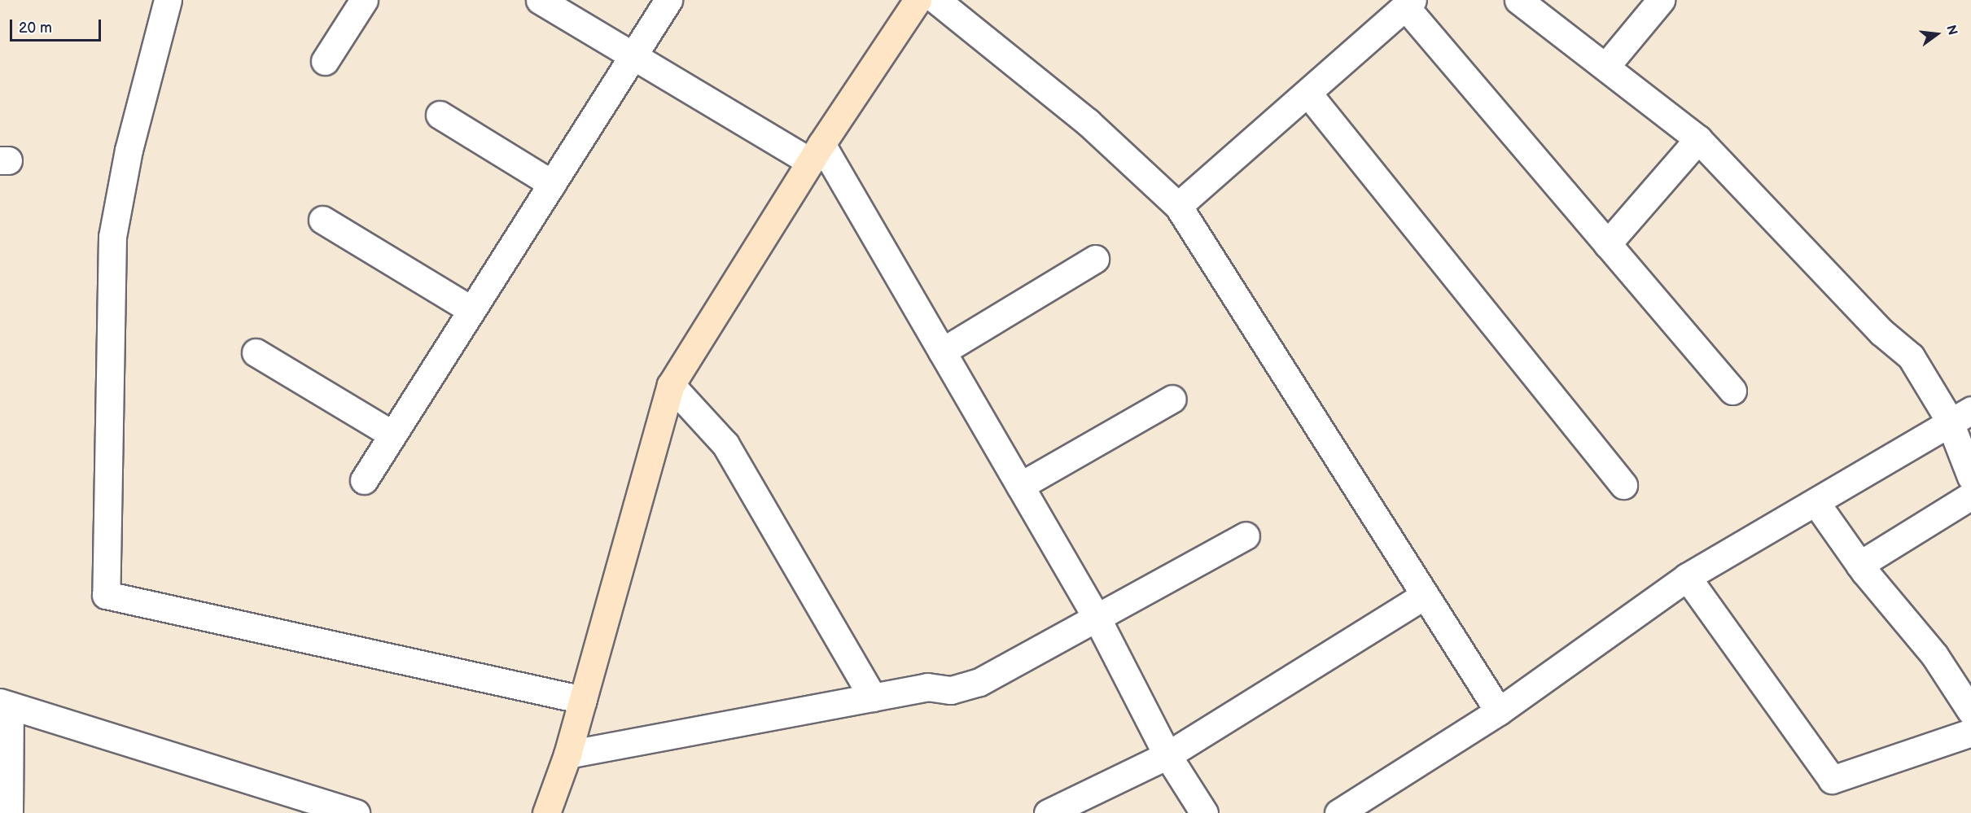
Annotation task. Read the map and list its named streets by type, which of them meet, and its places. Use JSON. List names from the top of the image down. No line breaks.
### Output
{"scale_bar":"20 m","north":"right"}
